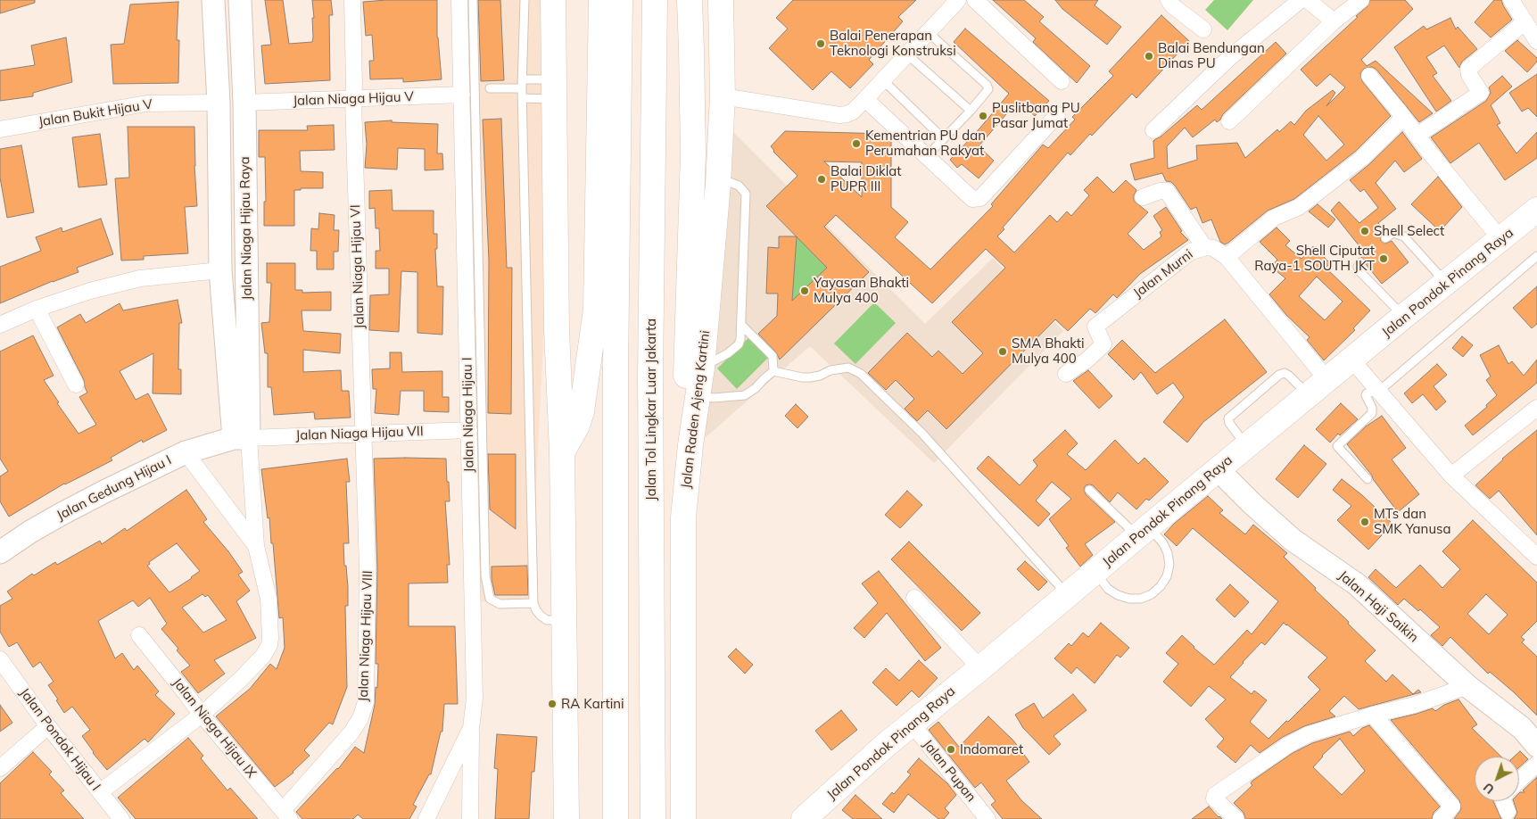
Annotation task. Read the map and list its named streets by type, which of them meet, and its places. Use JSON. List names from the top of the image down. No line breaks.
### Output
{"streets":{"highway":["Jalan Pondok Pinang Raya","Jalan Tol Lingkar Luar Jakarta","Jalan Raden Ajeng Kartini"],"street":["Jalan Niaga Hijau V","Jalan Bukit Hijau V","Jalan Niaga Hijau Raya","Jalan Niaga Hijau VI","Jalan Murni","Jalan Niaga Hijau I","Jalan Niaga Hijau VII","Jalan Gedung Hijau I","Jalan Haji Saikin","Jalan Niaga Hijau VIII","Jalan Niaga Hijau IX","Jalan Pondok Hijau I","Jalan Pupan"]},"crossings":[["Jalan Niaga Hijau V","Jalan Niaga Hijau Raya"],["Jalan Niaga Hijau V","Jalan Niaga Hijau VI"],["Jalan Niaga Hijau V","Jalan Niaga Hijau I"],["Jalan Bukit Hijau V","Jalan Niaga Hijau Raya"],["Jalan Niaga Hijau Raya","Jalan Niaga Hijau VII"],["Jalan Niaga Hijau Raya","Jalan Gedung Hijau I"],["Jalan Niaga Hijau VI","Jalan Niaga Hijau VII"],["Jalan Niaga Hijau VI","Jalan Niaga Hijau VIII"],["Jalan Murni","Jalan Pondok Pinang Raya"],["Jalan Pondok Pinang Raya","Jalan Haji Saikin"],["Jalan Pondok Pinang Raya","Jalan Pupan"],["Jalan Niaga Hijau I","Jalan Niaga Hijau VII"],["Jalan Niaga Hijau VII","Jalan Gedung Hijau I"],["Jalan Niaga Hijau VII","Jalan Niaga Hijau VIII"],["Jalan Niaga Hijau VIII","Jalan Niaga Hijau IX"]],"places":["Balai Penerapan Teknologi Konstruksi","Balai Bendungan Dinas PU","Puslitbang PU Pasar Jumat","Kementrian PU dan Perumahan Rakyat","Balai Diklat PUPR III","Shell Select","Shell Ciputat Raya-1 SOUTH JKT","Yayasan Bhakti Mulya 400","SMA Bhakti Mulya 400","MTs dan SMK Yanusa","RA Kartini","Indomaret"],"north":"bottom left"}
